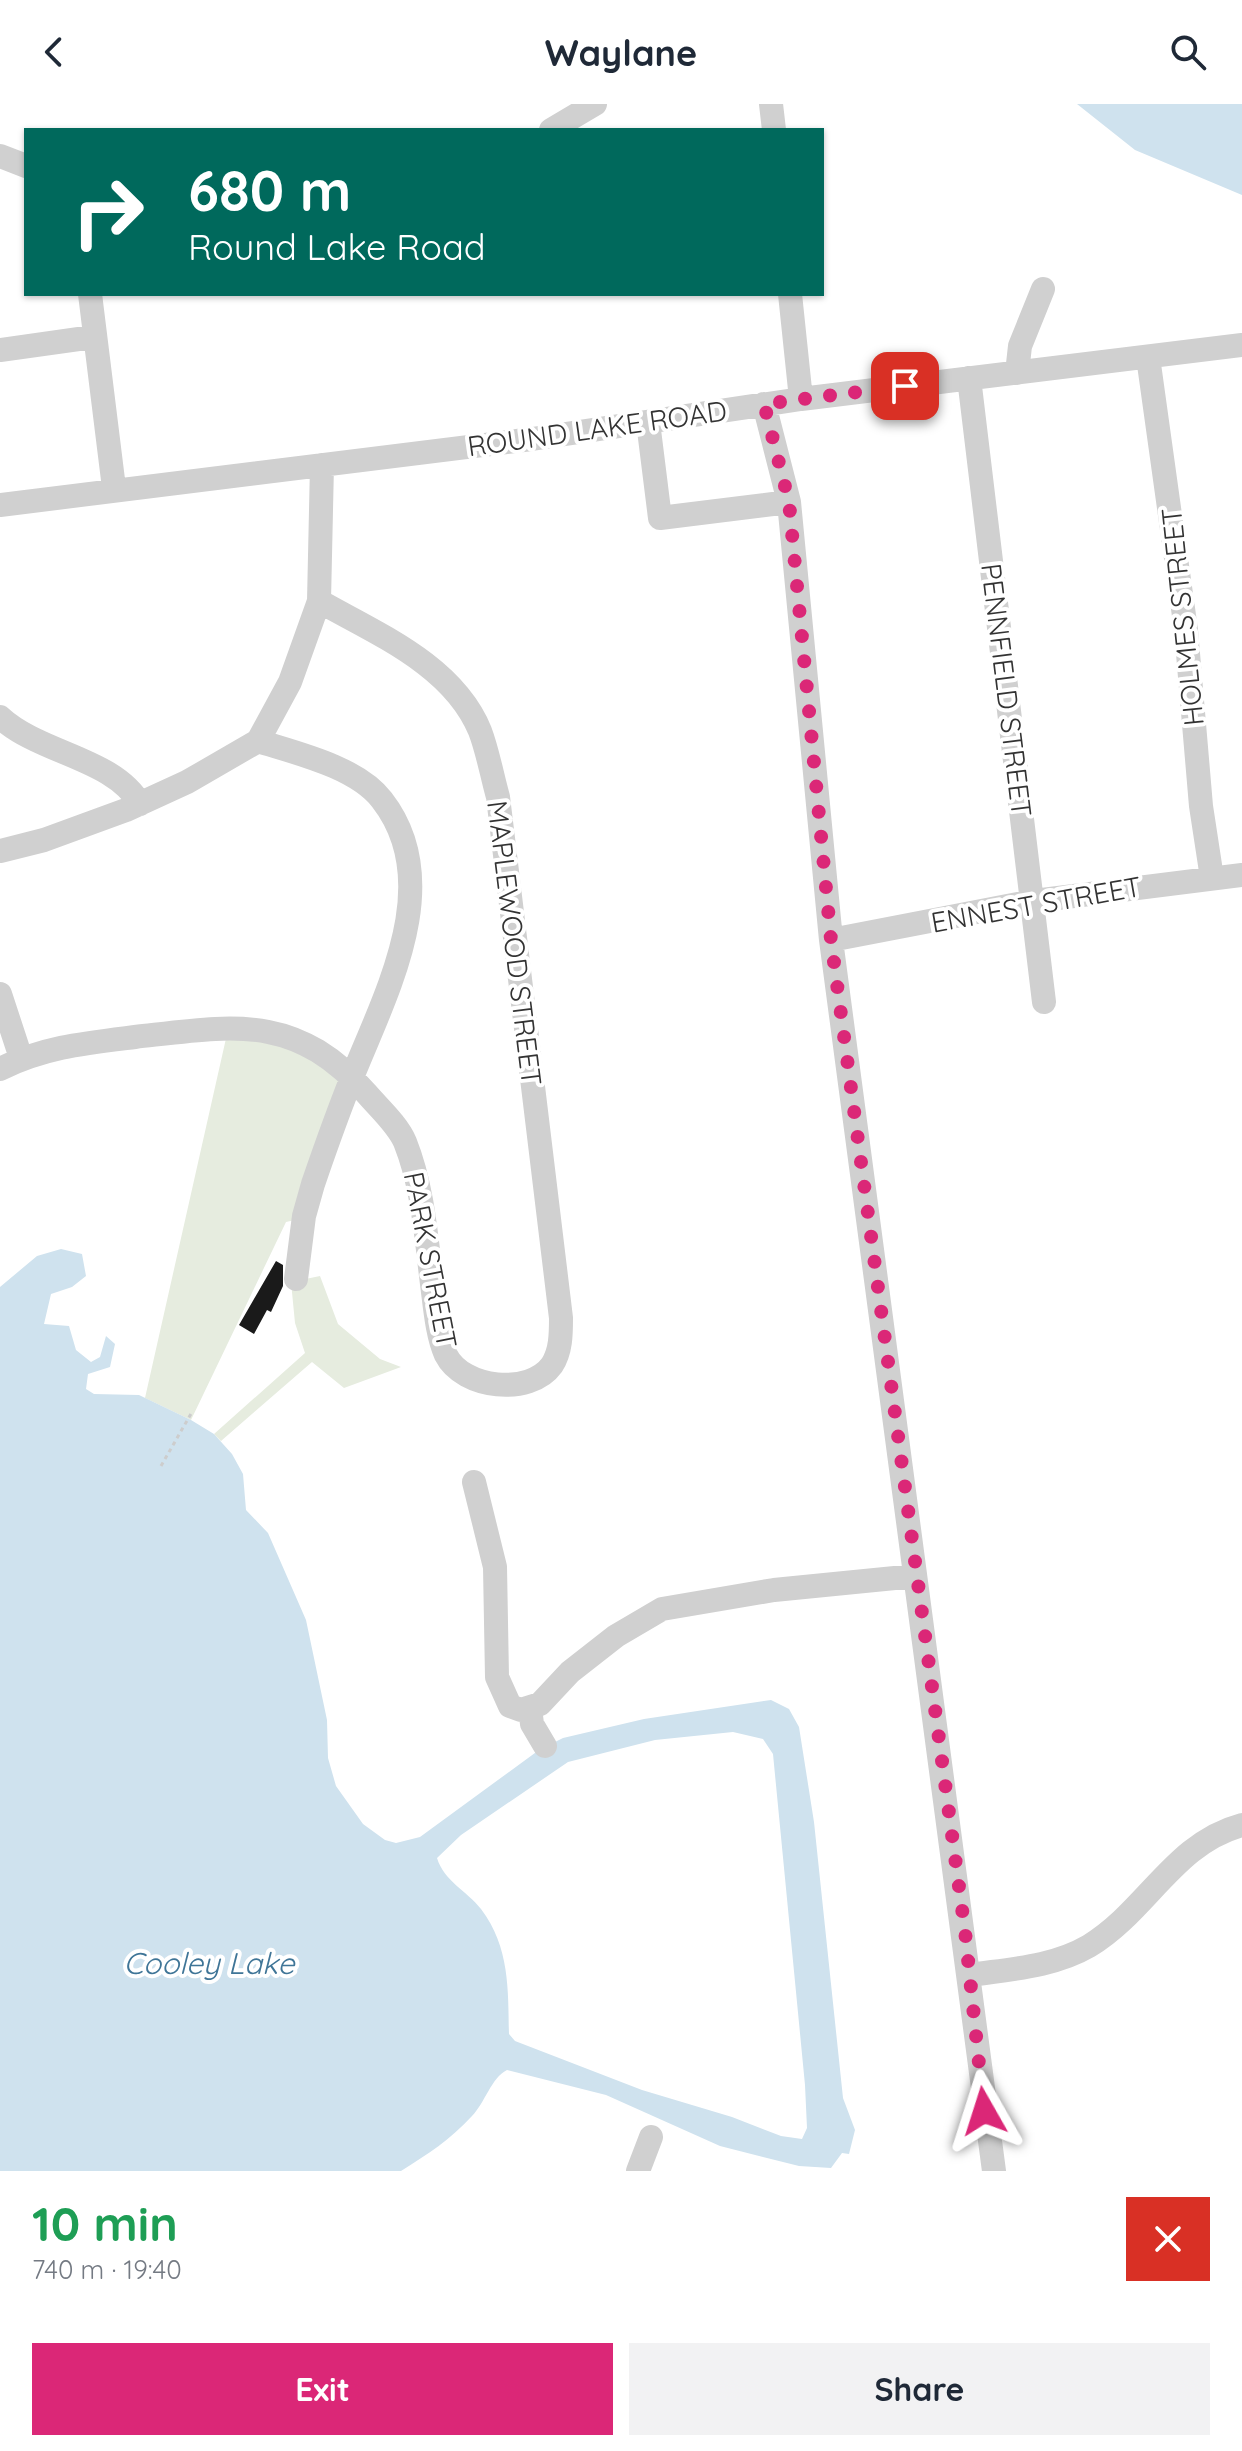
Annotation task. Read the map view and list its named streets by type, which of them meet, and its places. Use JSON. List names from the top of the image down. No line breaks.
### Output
{"streets":{"street":["ROUND LAKE ROAD","HOLMES STREET","PENNFIELD STREET","ENNEST STREET","MAPLEWOOD STREET","PARK STREET"]},"crossings":[["ROUND LAKE ROAD","HOLMES STREET"],["ROUND LAKE ROAD","PENNFIELD STREET"],["HOLMES STREET","ENNEST STREET"],["PENNFIELD STREET","ENNEST STREET"],["MAPLEWOOD STREET","PARK STREET"]],"water":["Cooley Lake"],"page":{"header":"Waylane","turn":["680 m","Round Lake Road"],"heading":["10 min","740 m · 19:40"],"buttons":["Exit","Share"]}}
